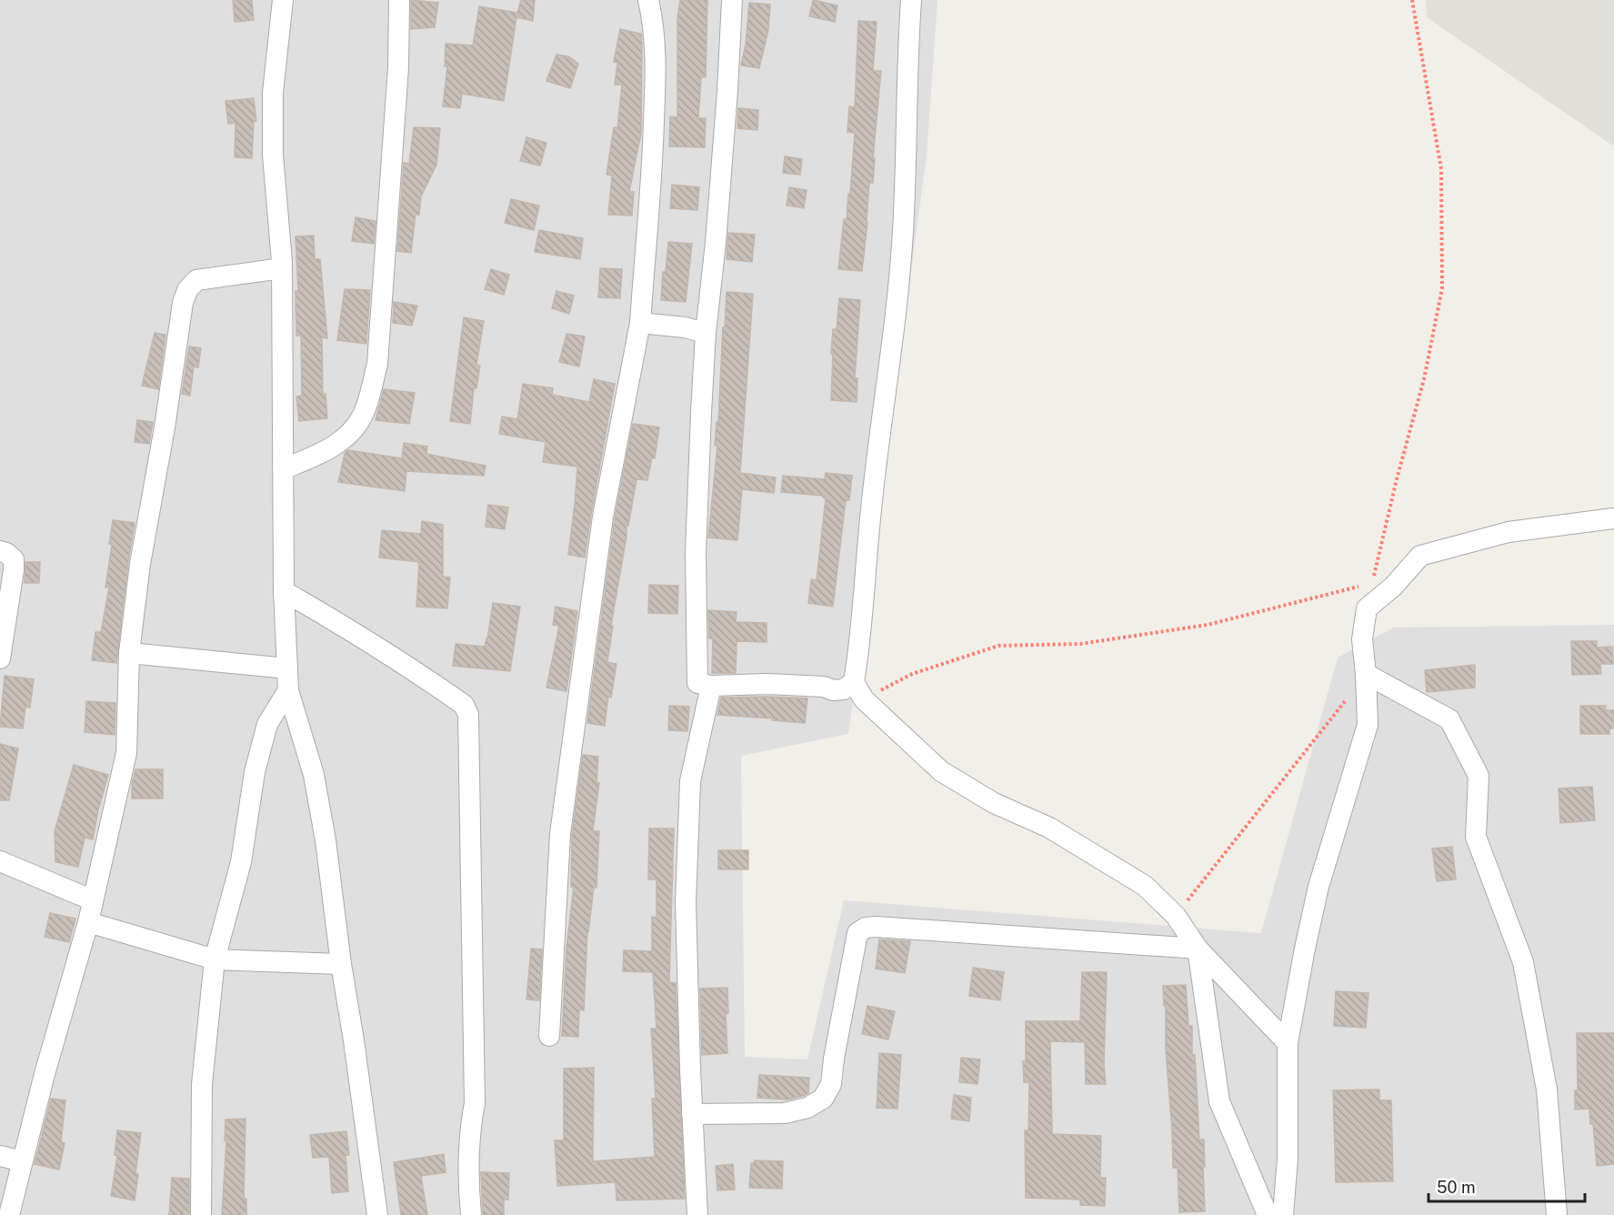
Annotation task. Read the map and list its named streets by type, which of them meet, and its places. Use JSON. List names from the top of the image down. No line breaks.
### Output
{"scale_bar":"50 m"}
